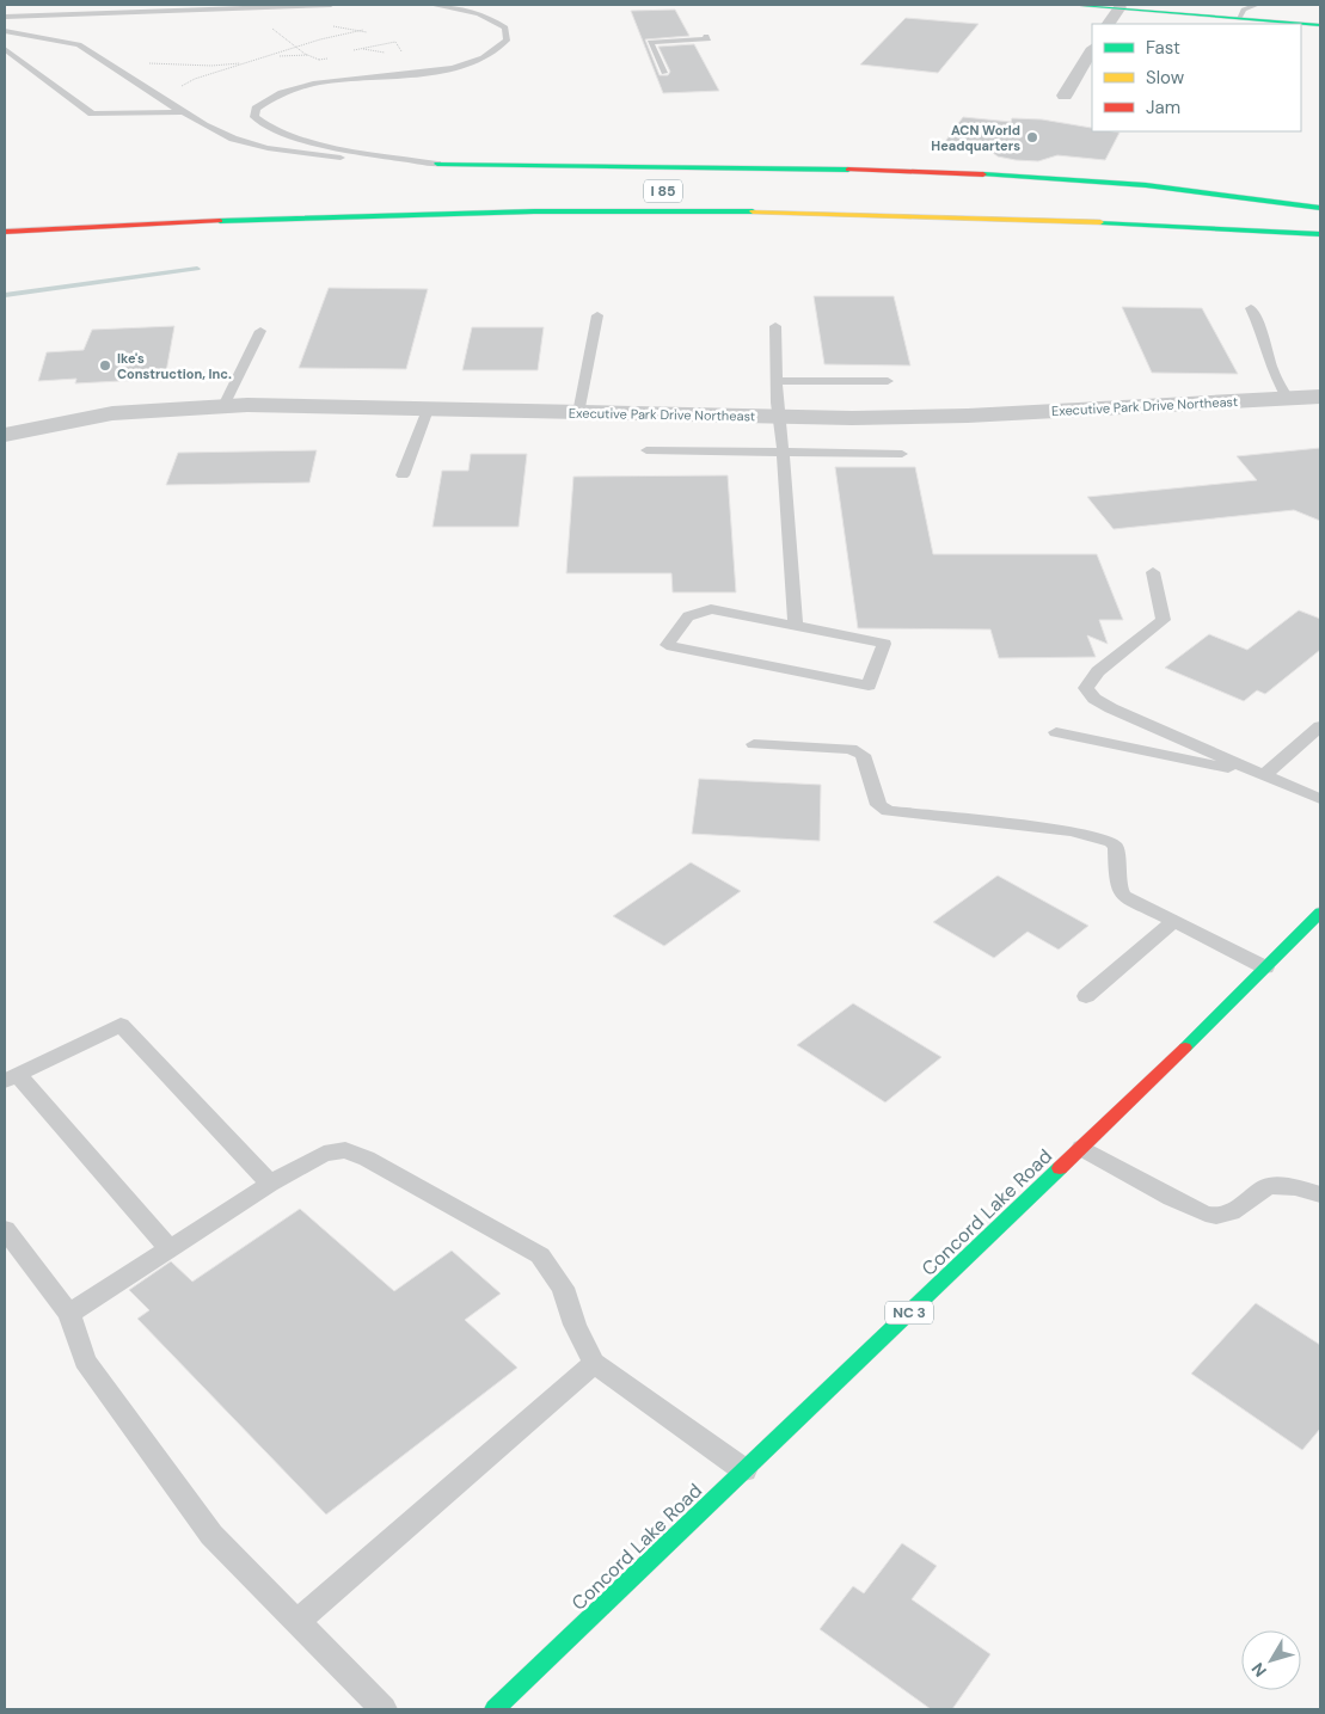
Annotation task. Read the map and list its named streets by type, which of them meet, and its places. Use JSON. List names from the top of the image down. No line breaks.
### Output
{"streets":{"main road":["I 85","Concord Lake Road","NC 3"],"street":["Executive Park Drive Northeast"]},"places":["ACN World Headquarters","Ike's Construction, Inc."],"legend":["Fast","Slow","Jam"],"north":"bottom left"}
